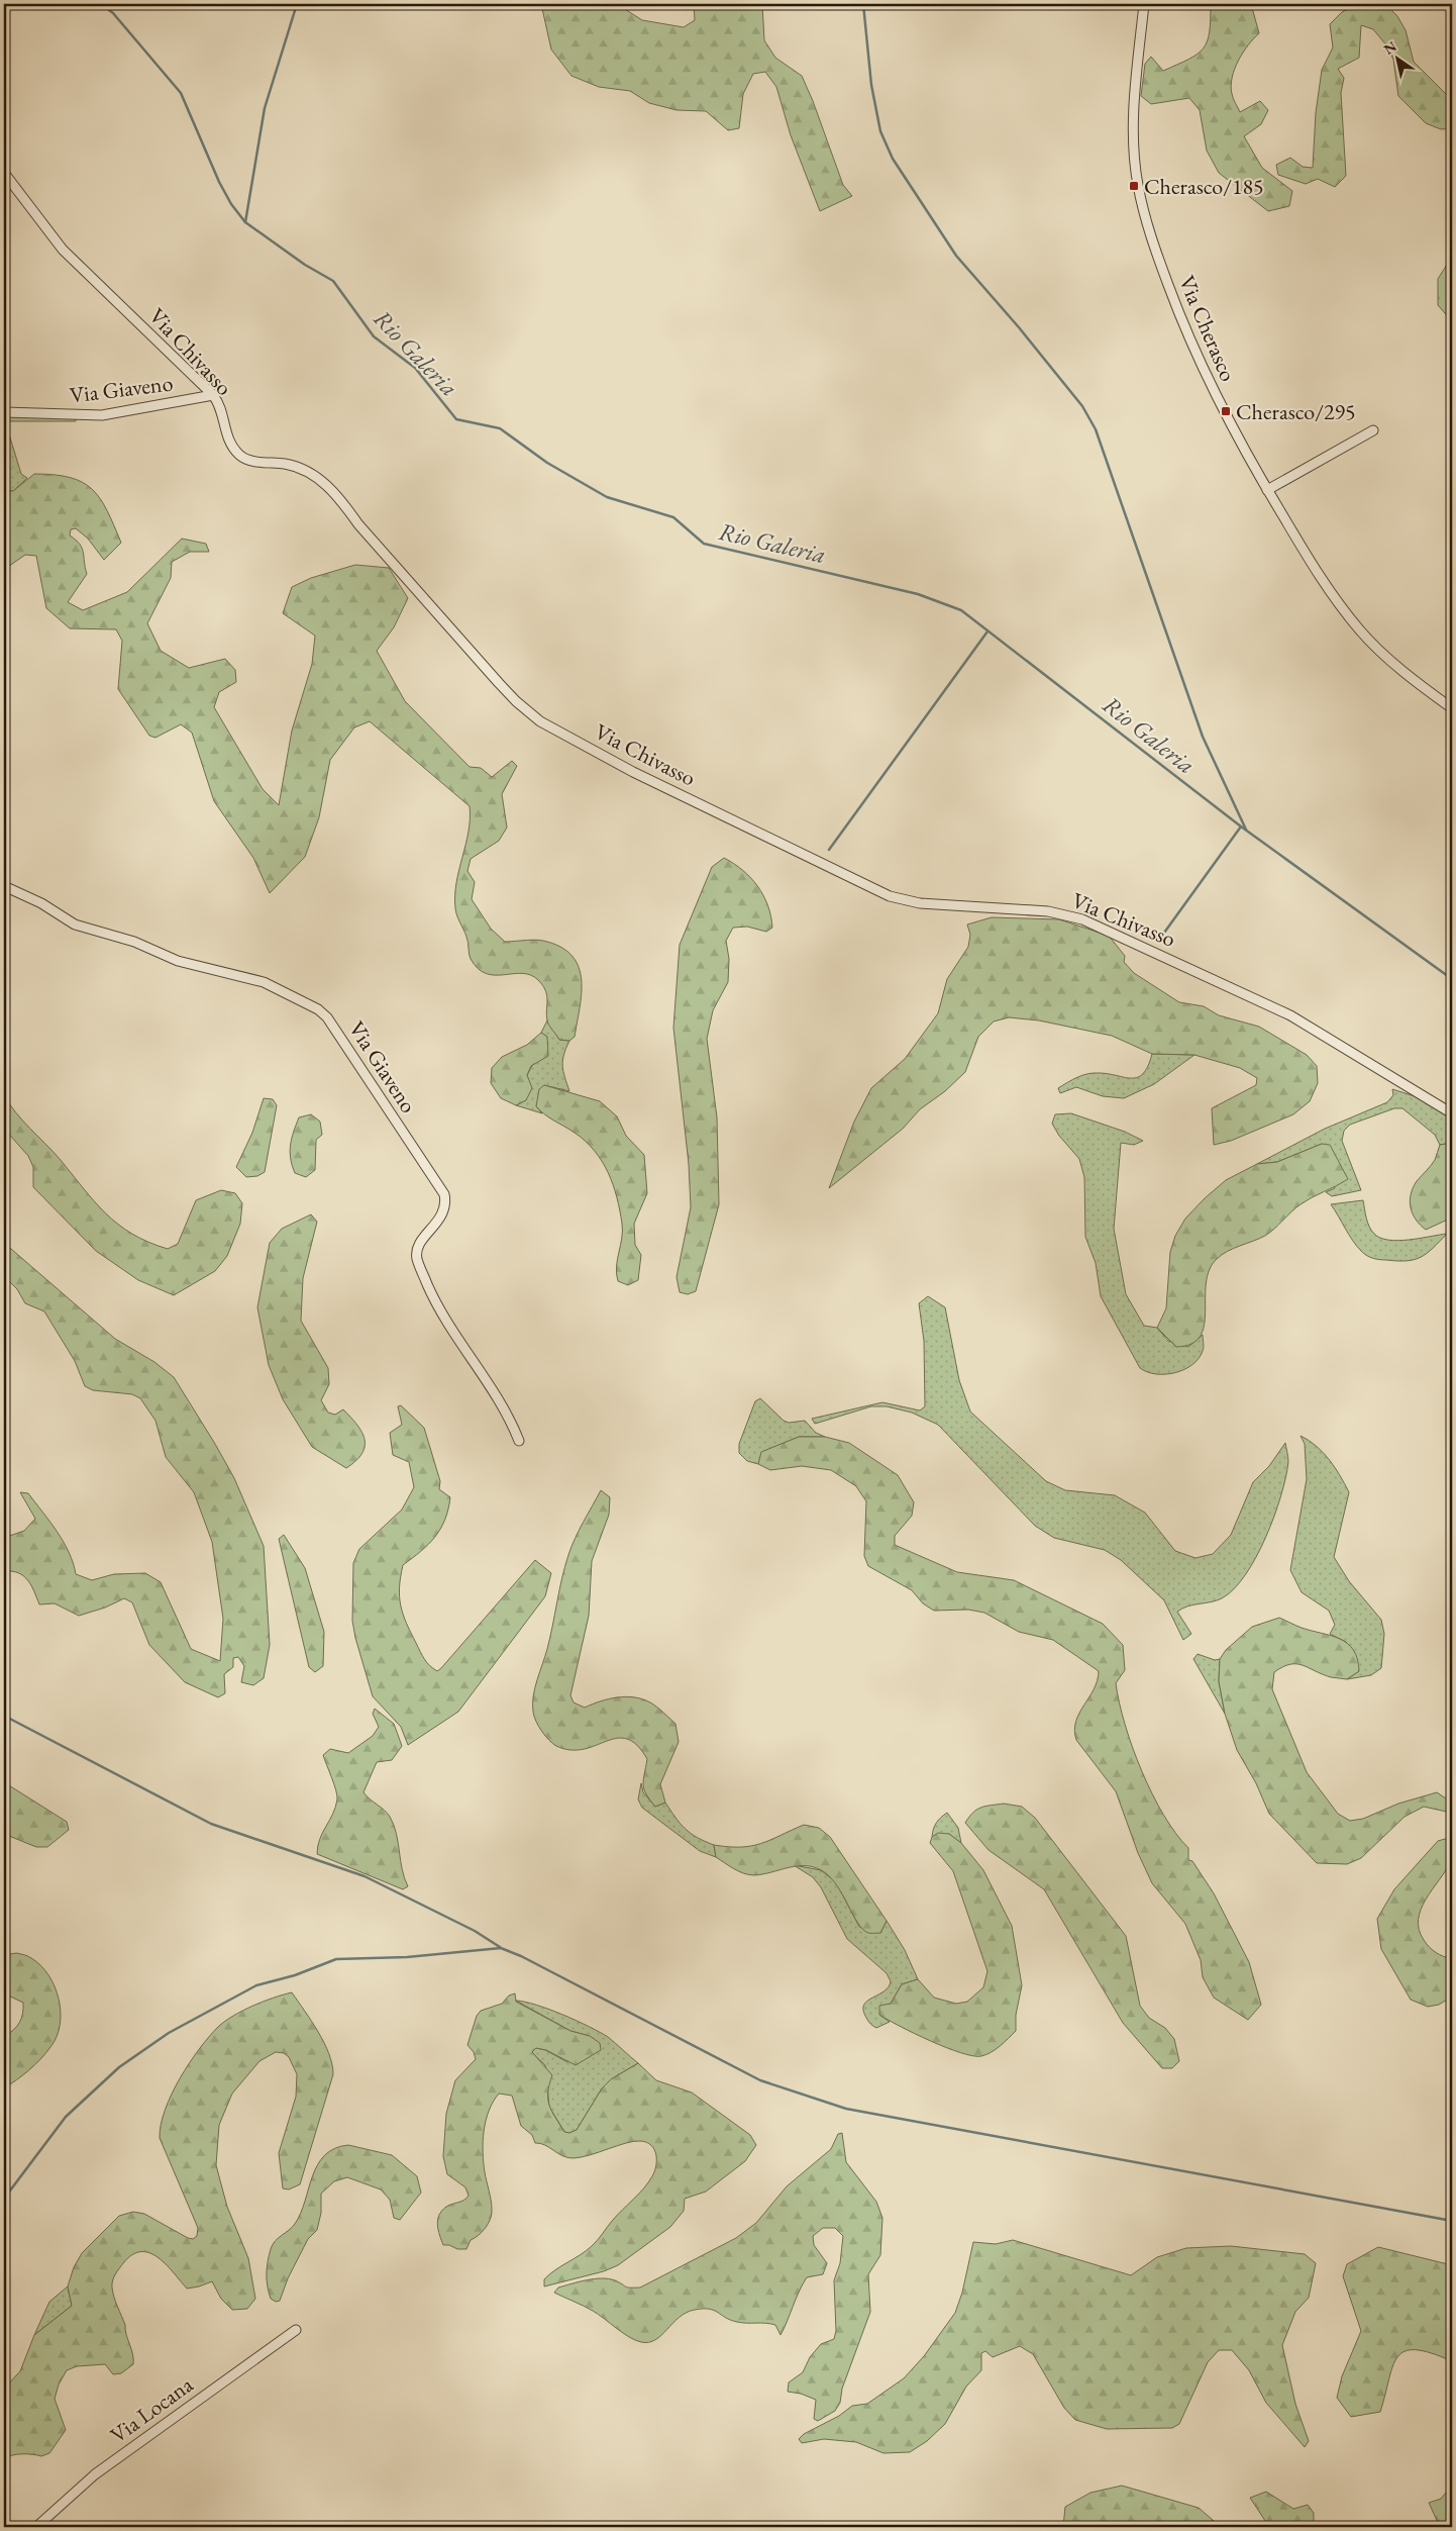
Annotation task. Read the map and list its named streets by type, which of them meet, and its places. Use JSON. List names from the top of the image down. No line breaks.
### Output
{"streets":{"street":["Via Cherasco","Via Chivasso","Via Giaveno","Via Locana"]},"crossings":[["Via Chivasso","Via Giaveno"]],"water":["Rio Galeria"],"places":{"transit":["Cherasco/185","Cherasco/295"]},"north":"top left"}
